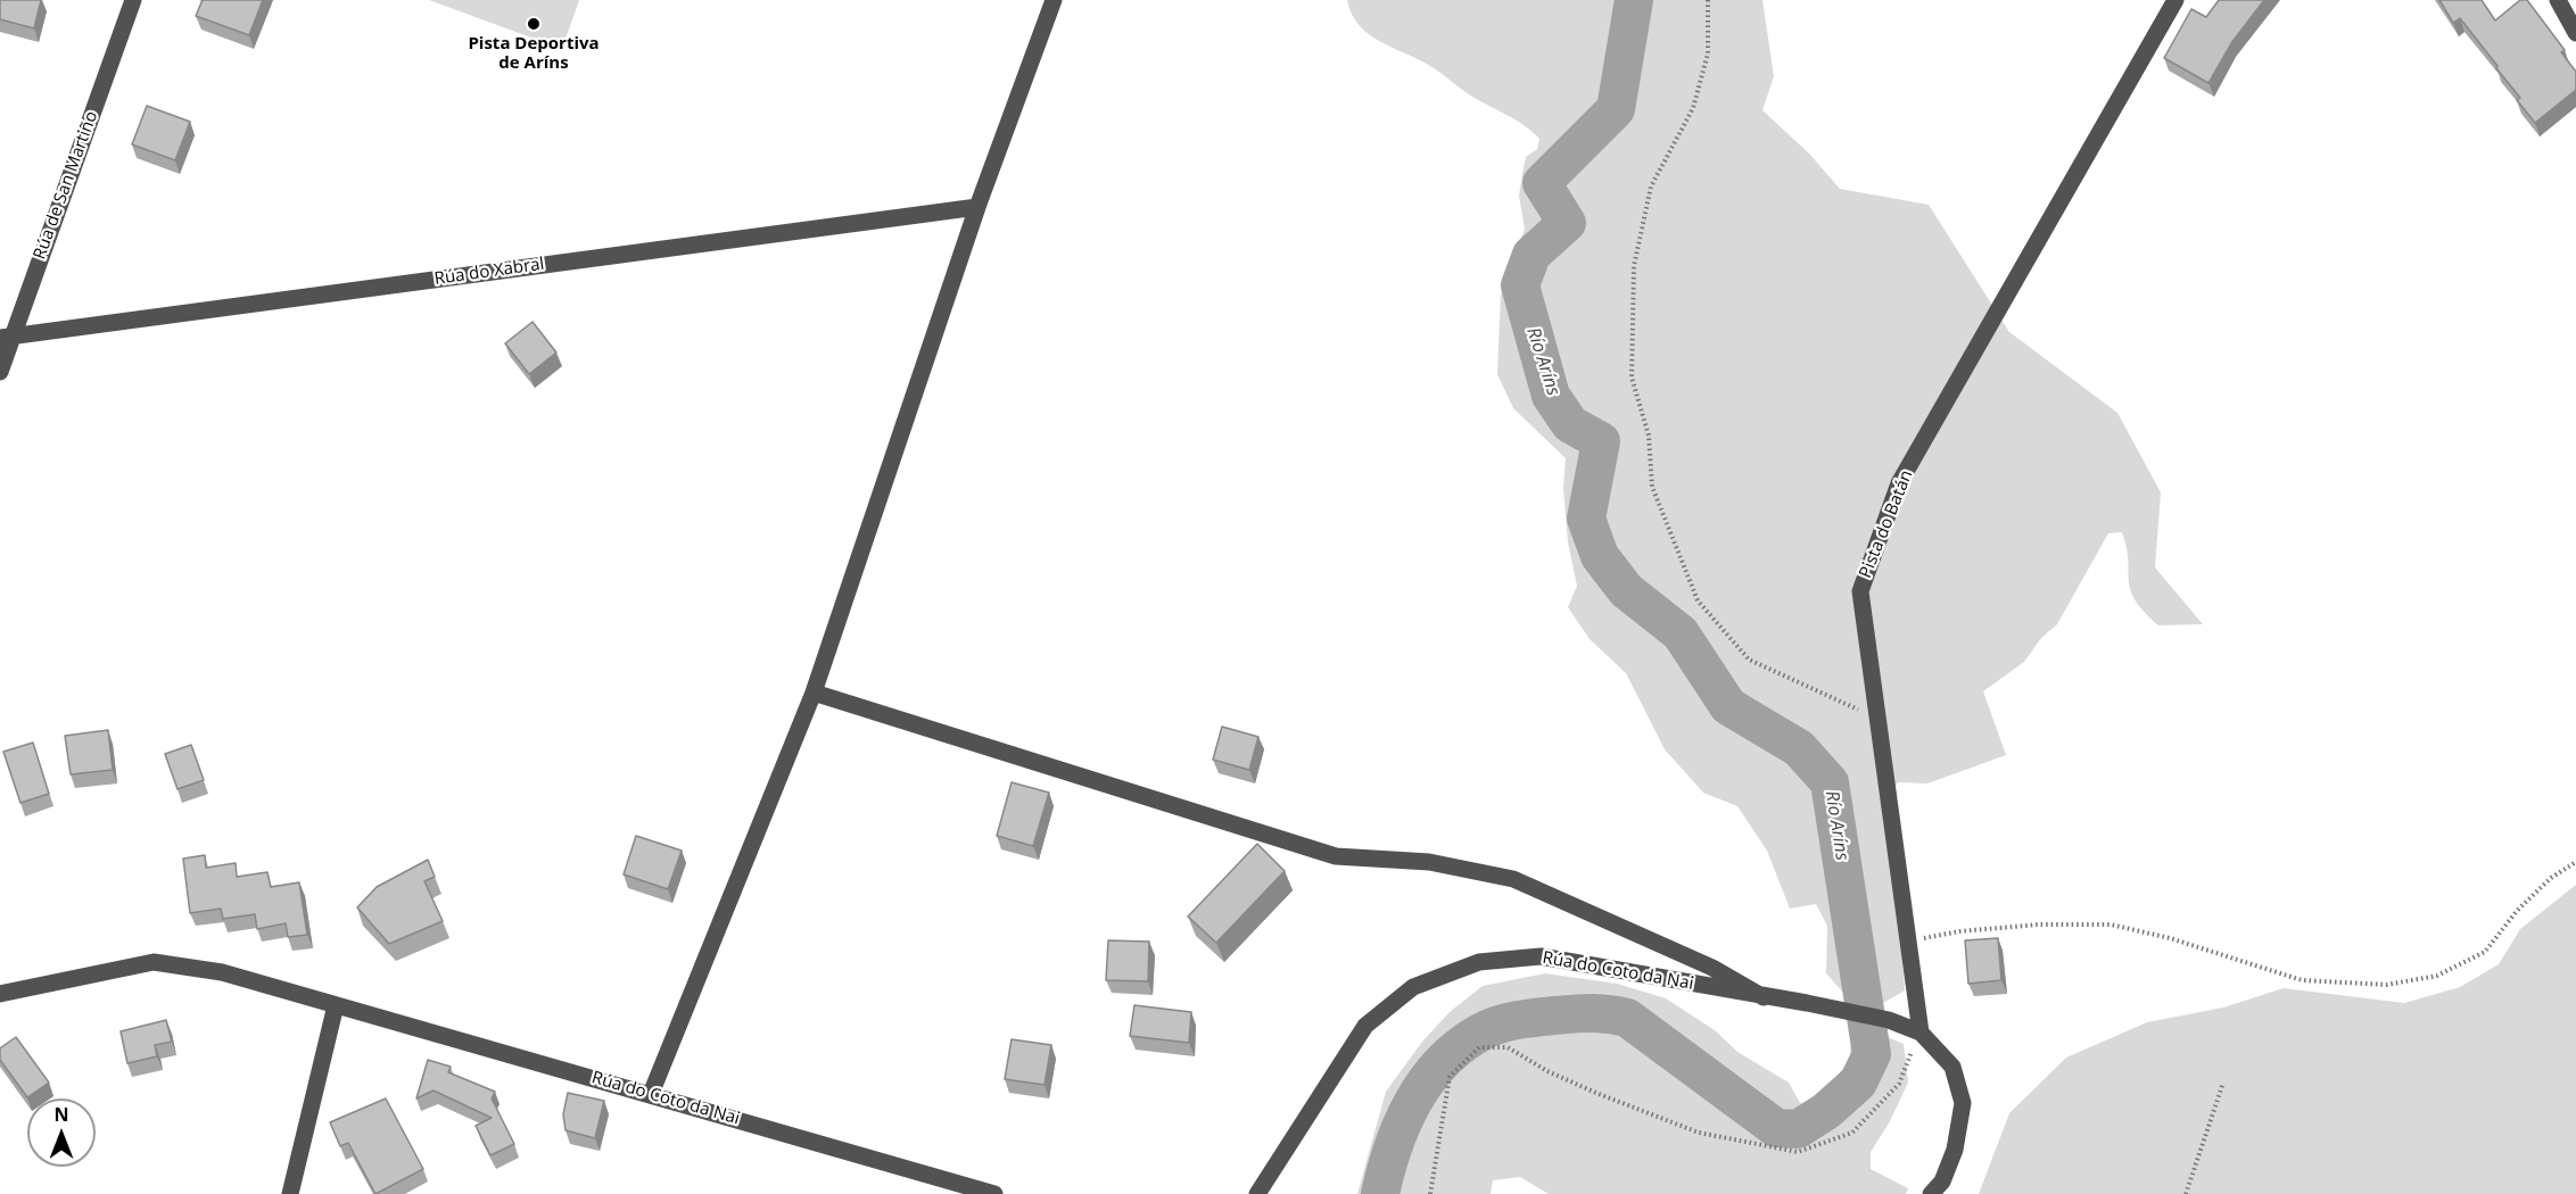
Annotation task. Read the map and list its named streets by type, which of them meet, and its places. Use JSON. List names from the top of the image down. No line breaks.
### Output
{"streets":{"street":["Rúa de San Martiño","Rúa do Xabral","Pista do Batán","Rúa do Coto da Nai"]},"crossings":[["Rúa de San Martiño","Rúa do Xabral"],["Pista do Batán","Rúa do Coto da Nai"]],"water":["Río Aríns"],"places":["Pista Deportiva de Aríns"],"north":"top"}
